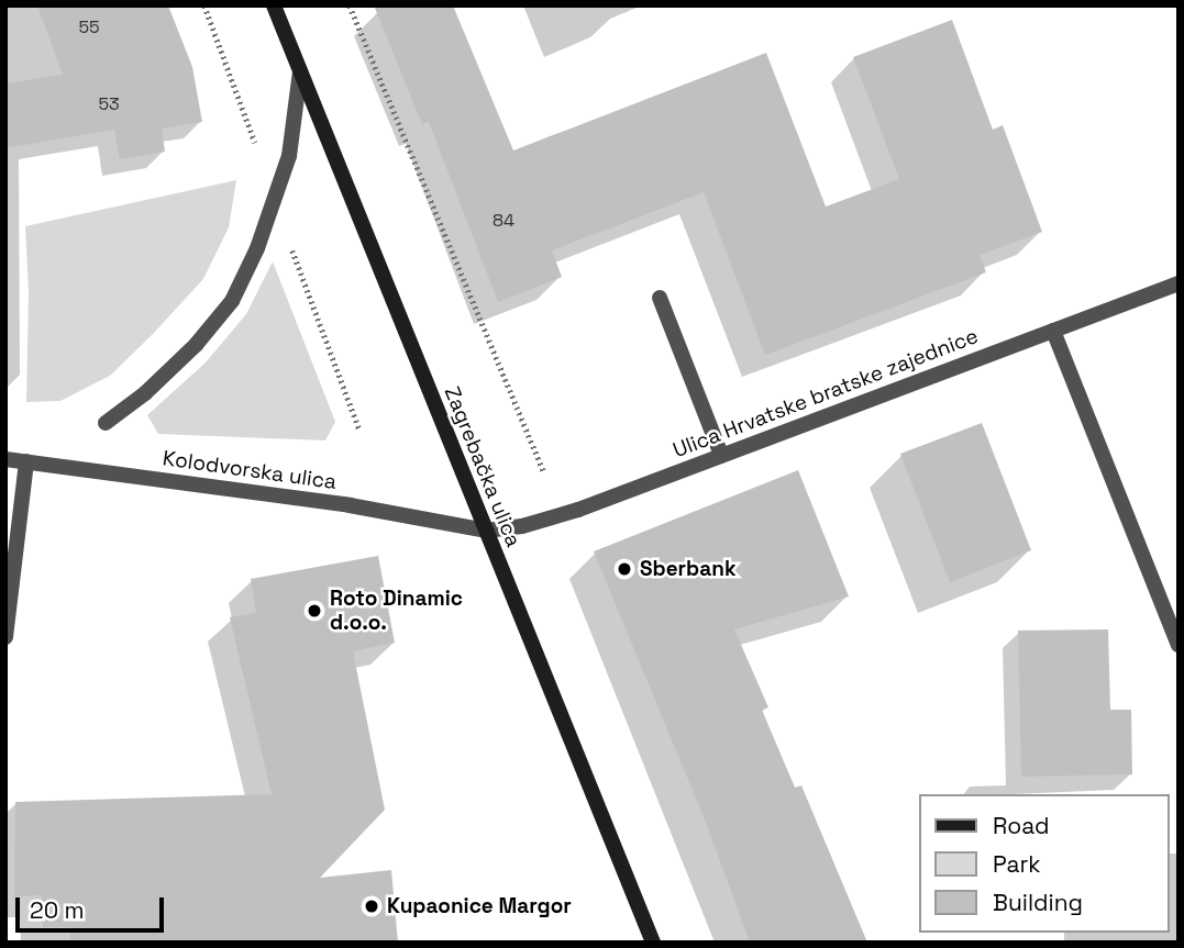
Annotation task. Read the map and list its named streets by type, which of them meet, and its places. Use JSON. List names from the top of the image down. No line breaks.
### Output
{"streets":{"main road":["Zagrebačka ulica"],"street":["Ulica Hrvatske bratske zajednice","Kolodvorska ulica"]},"crossings":[["Ulica Hrvatske bratske zajednice","Zagrebačka ulica"],["Ulica Hrvatske bratske zajednice","Kolodvorska ulica"],["Zagrebačka ulica","Kolodvorska ulica"]],"places":["Sberbank","Roto Dinamic d.o.o.","Kupaonice Margor"],"house_numbers":["55","53","84"],"legend":["Road","Park","Building"],"scale_bar":"20 m"}
